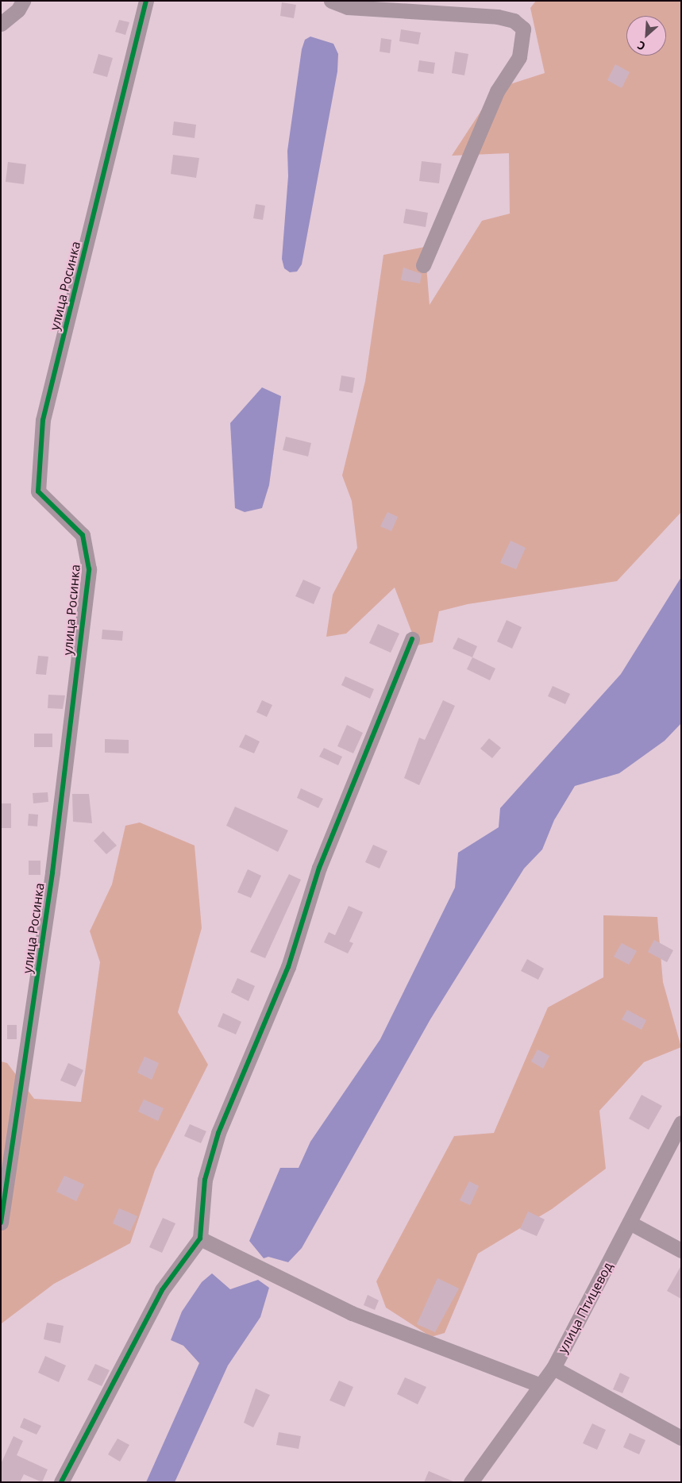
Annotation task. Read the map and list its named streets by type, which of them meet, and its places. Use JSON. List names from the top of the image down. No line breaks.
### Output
{"streets":{"street":["улица Росинка","улица Птицевод"]},"north":"bottom left"}
